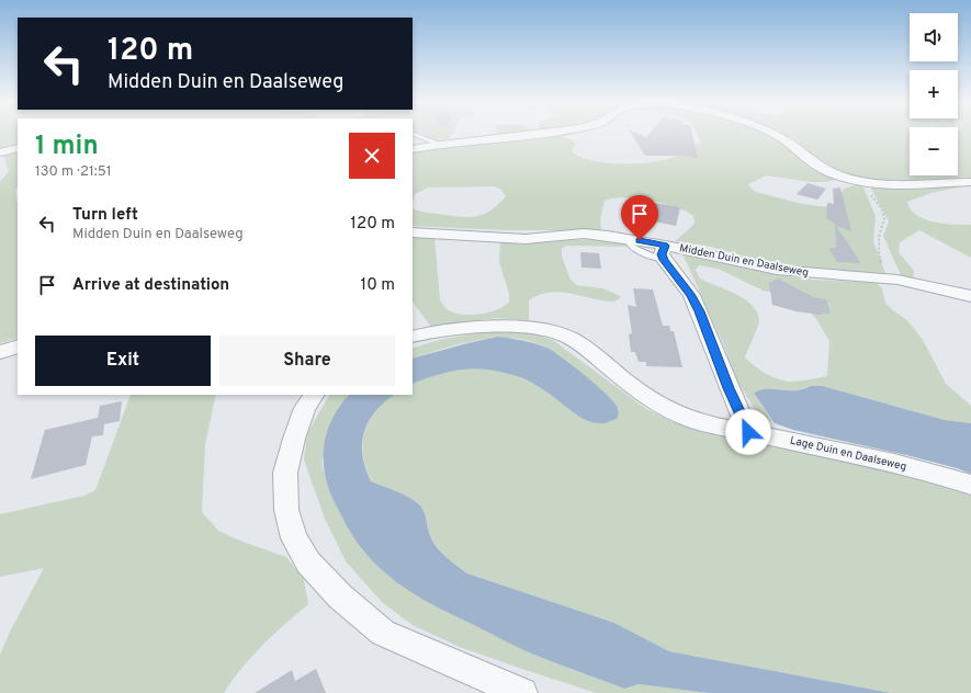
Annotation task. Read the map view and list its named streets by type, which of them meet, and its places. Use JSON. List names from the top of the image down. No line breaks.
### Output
{"streets":{"street":["Midden Duin en Daalseweg","Lage Duin en Daalseweg"]},"page":{"map_buttons":["+","−"],"turn":["120 m","Midden Duin en Daalseweg"],"heading":["1 min","130 m · 21:51"],"list":[{"name":"Turn left","note":"Midden Duin en Daalseweg","value":"120 m"},{"name":"Arrive at destination","value":"10 m"}],"buttons":["Exit","Share"]}}
